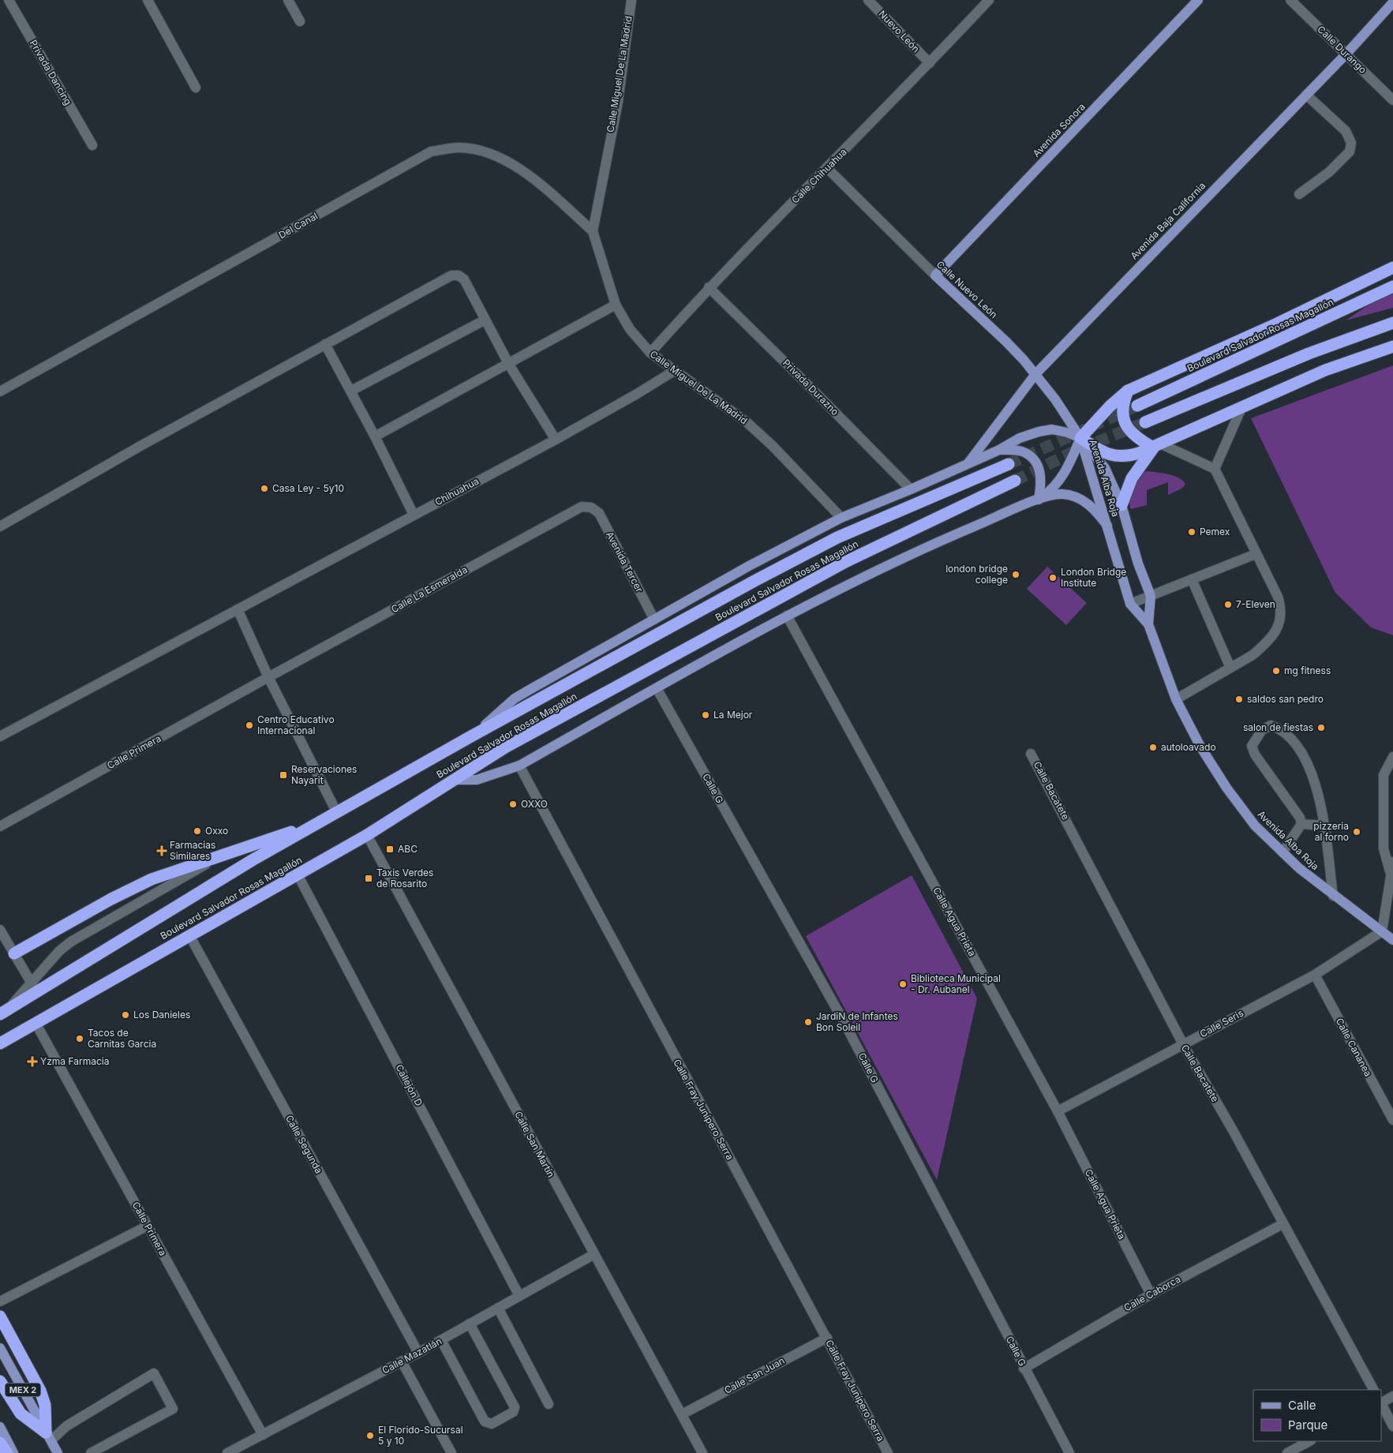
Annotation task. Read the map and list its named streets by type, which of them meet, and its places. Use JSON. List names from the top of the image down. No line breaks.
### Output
{"streets":{"highway":["Boulevard Salvador Rosas Magallón"],"main road":["Avenida Sonora","Avenida Baja California","Calle Nuevo León","Avenida Alba Roja","MEX 2"],"street":["Nuevo León","Calle Durango","Privada Dancing","Calle Miguel De La Madrid","Calle Chihuahua","Del Canal","Privada Durazno","Chihuahua","Avenida Tercer","Calle La Esmeralda","Calle Primera","Calle G","Calle Bacatete","Calle Agua Prieta","Calle Seris","Calle Cananea","Callejón D","Calle Fray Junípero Serra","Calle Segunda","Calle San Martín","Calle Caborca","Calle Mazatlán","Calle San Juan"]},"crossings":[["Nuevo León","Calle Chihuahua"],["Calle Durango","Avenida Baja California"],["Calle Miguel De La Madrid","Calle Chihuahua"],["Calle Miguel De La Madrid","Del Canal"],["Calle Miguel De La Madrid","Chihuahua"],["Avenida Sonora","Calle Nuevo León"],["Calle Chihuahua","Calle Nuevo León"],["Calle Chihuahua","Privada Durazno"],["Avenida Baja California","Calle Nuevo León"],["Calle Nuevo León","Avenida Alba Roja"],["Boulevard Salvador Rosas Magallón","Calle Primera"],["Boulevard Salvador Rosas Magallón","Callejón D"],["Boulevard Salvador Rosas Magallón","Calle Segunda"],["Boulevard Salvador Rosas Magallón","Calle San Martín"],["Avenida Alba Roja","Calle Seris"],["Avenida Tercer","Calle La Esmeralda"],["Calle La Esmeralda","Calle Primera"],["Calle Primera","Calle Mazatlán"],["Calle G","Calle Caborca"],["Calle Bacatete","Calle Seris"],["Calle Bacatete","Calle Caborca"],["Calle Agua Prieta","Calle Seris"],["Calle Agua Prieta","Calle Caborca"],["Calle Seris","Calle Cananea"],["Callejón D","Calle Mazatlán"],["Calle Fray Junípero Serra","Calle San Juan"],["Calle Segunda","Calle Mazatlán"],["Calle San Martín","Calle Mazatlán"],["Calle San Martín","Calle San Juan"]],"places":{"other":["Casa Ley - 5y10","Pemex","london bridge college","London Bridge Institute","7-Eleven","mg fitness","saldos san pedro","La Mejor","Centro Educativo Internacional","salon de fiestas","autoloavado","OXXO","Oxxo","pizzeria al forno","Biblioteca Municipal - Dr. Aubanel","Los Danieles","JardiN de Infantes Bon Soleil","Tacos de Carnitas Garcia","El Florido-Sucursal 5 y 10"],"transit":["Reservaciones Nayarit","ABC","Taxis Verdes de Rosarito"],"health":["Farmacias Similares","Yzma Farmacia"]},"legend":["Calle","Parque"]}
